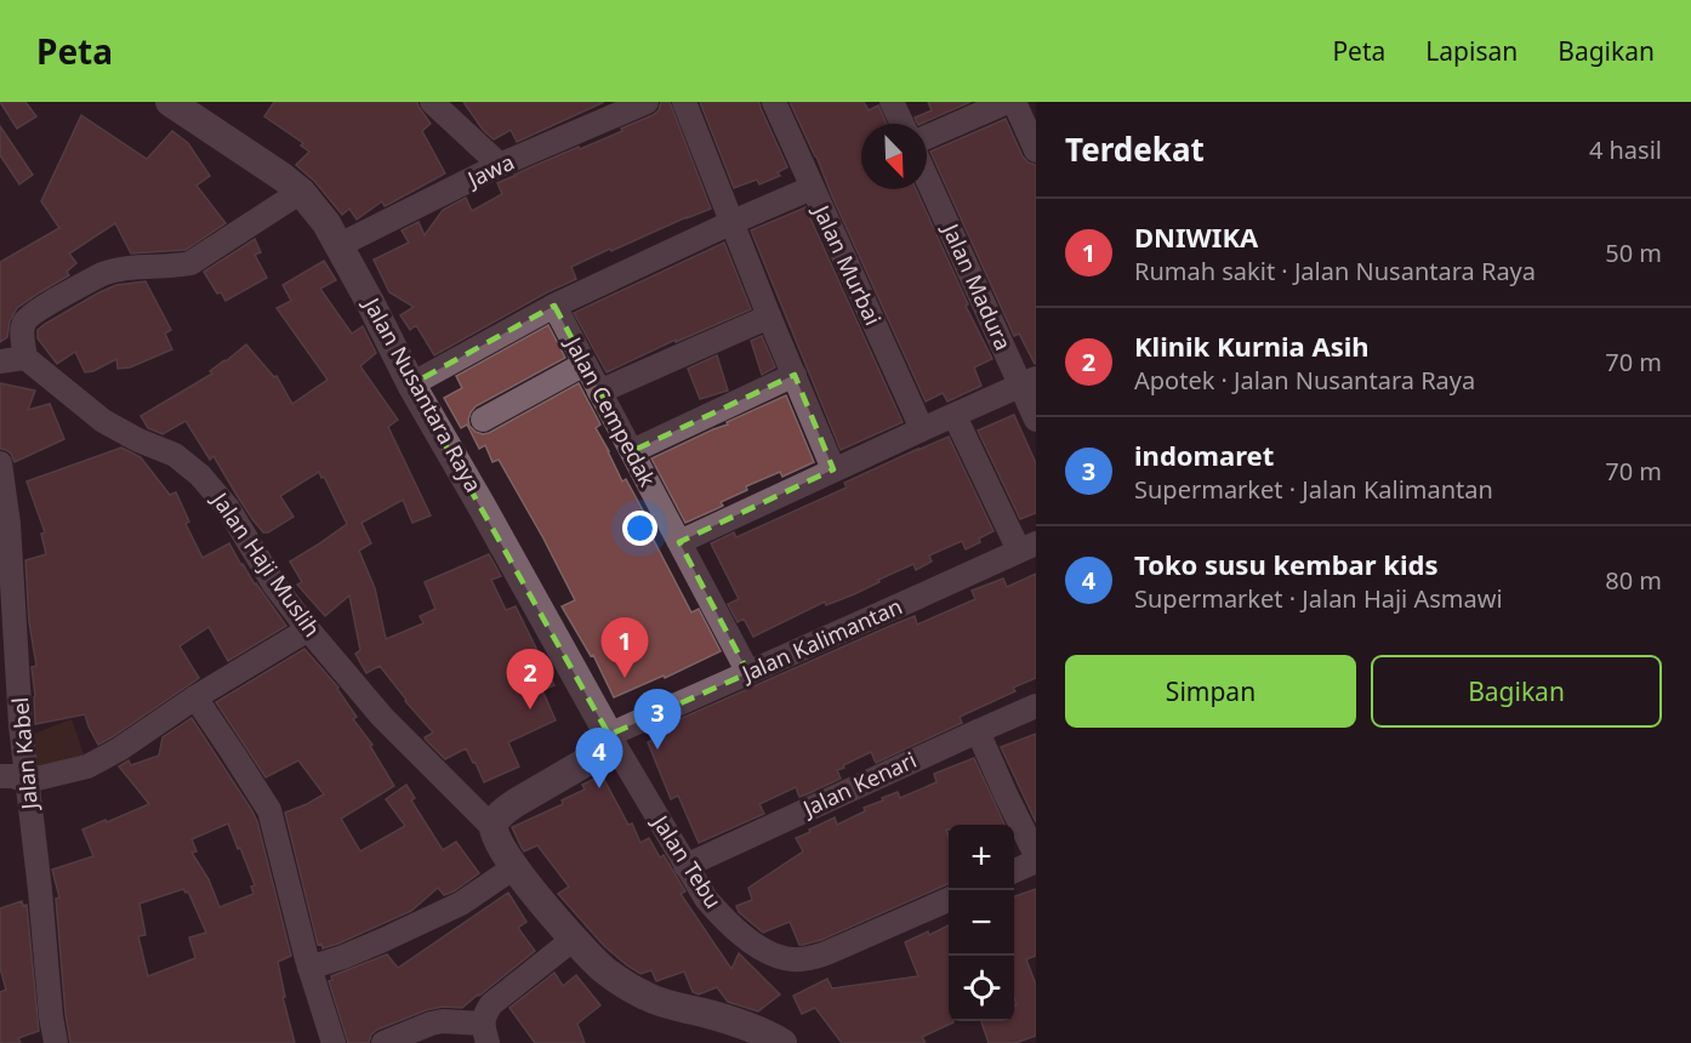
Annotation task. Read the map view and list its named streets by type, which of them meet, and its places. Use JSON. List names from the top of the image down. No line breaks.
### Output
{"streets":{"street":["Jawa","Jalan Murbai","Jalan Madura","Jalan Nusantara Raya","Jalan Cempedak","Jalan Haji Muslih","Jalan Kalimantan","Jalan Kabel","Jalan Kenari","Jalan Tebu"]},"crossings":[["Jawa","Jalan Nusantara Raya"],["Jalan Nusantara Raya","Jalan Kalimantan"],["Jalan Nusantara Raya","Jalan Tebu"],["Jalan Cempedak","Jalan Kalimantan"],["Jalan Kalimantan","Jalan Tebu"],["Jalan Kenari","Jalan Tebu"]],"north":"bottom right","page":{"header":"Peta","nav":["Peta","Lapisan","Bagikan"],"heading":["Terdekat","4 hasil"],"list":[{"mark":"1","name":"DNIWIKA","note":"Rumah sakit · Jalan Nusantara Raya","value":"50 m"},{"mark":"2","name":"Klinik Kurnia Asih","note":"Apotek · Jalan Nusantara Raya","value":"70 m"},{"mark":"3","name":"indomaret","note":"Supermarket · Jalan Kalimantan","value":"70 m"},{"mark":"4","name":"Toko susu kembar kids","note":"Supermarket · Jalan Haji Asmawi","value":"80 m"}],"pins":["1","2","3","4"],"buttons":["Simpan","Bagikan"],"map_buttons":["+","−"]}}
